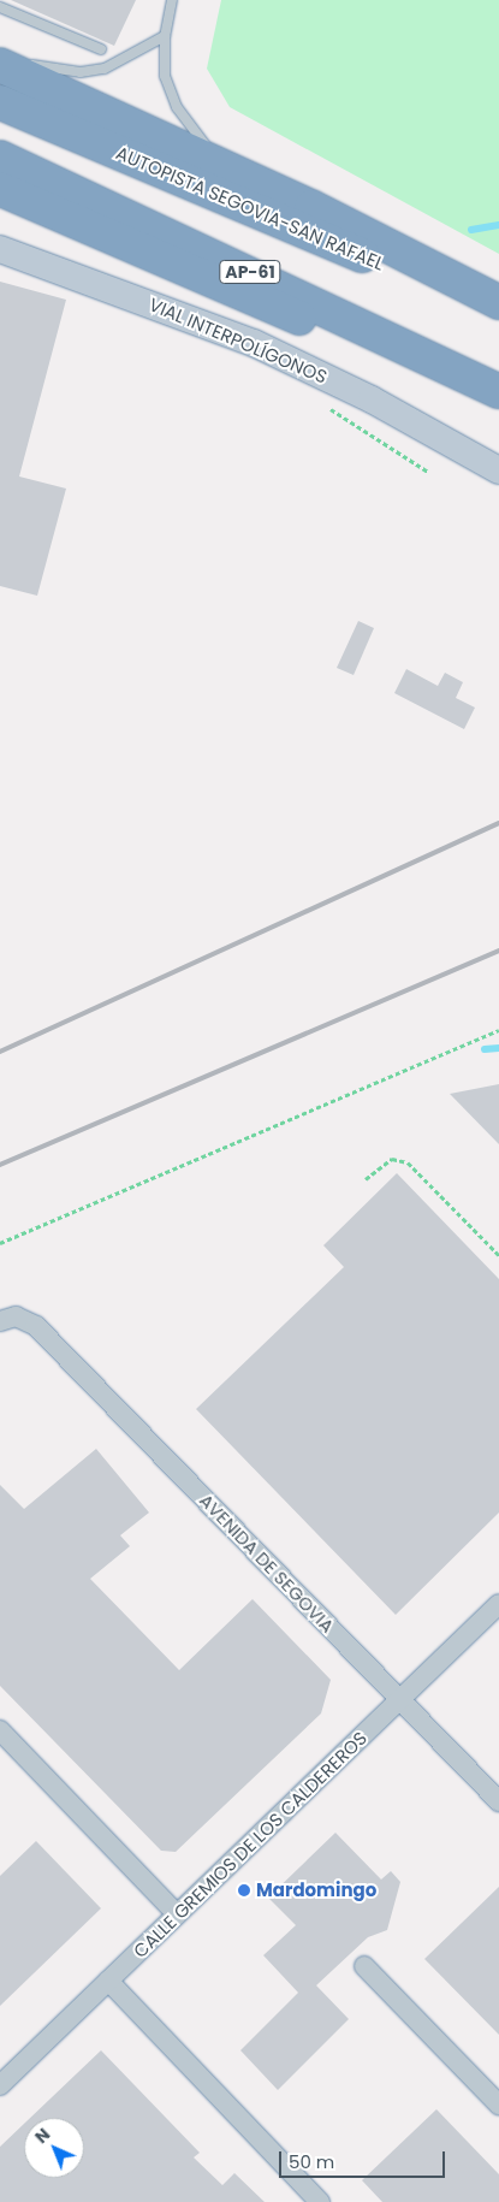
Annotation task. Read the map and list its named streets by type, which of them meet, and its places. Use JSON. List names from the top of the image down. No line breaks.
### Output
{"streets":{"highway":["AUTOPISTA SEGOVIA-SAN RAFAEL","AP-61"],"main road":["VIAL INTERPOLÍGONOS"],"street":["AVENIDA DE SEGOVIA","CALLE GREMIOS DE LOS CALDEREROS"]},"crossings":[["AVENIDA DE SEGOVIA","CALLE GREMIOS DE LOS CALDEREROS"]],"places":["Mardomingo"],"scale_bar":"50 m","north":"top left"}
